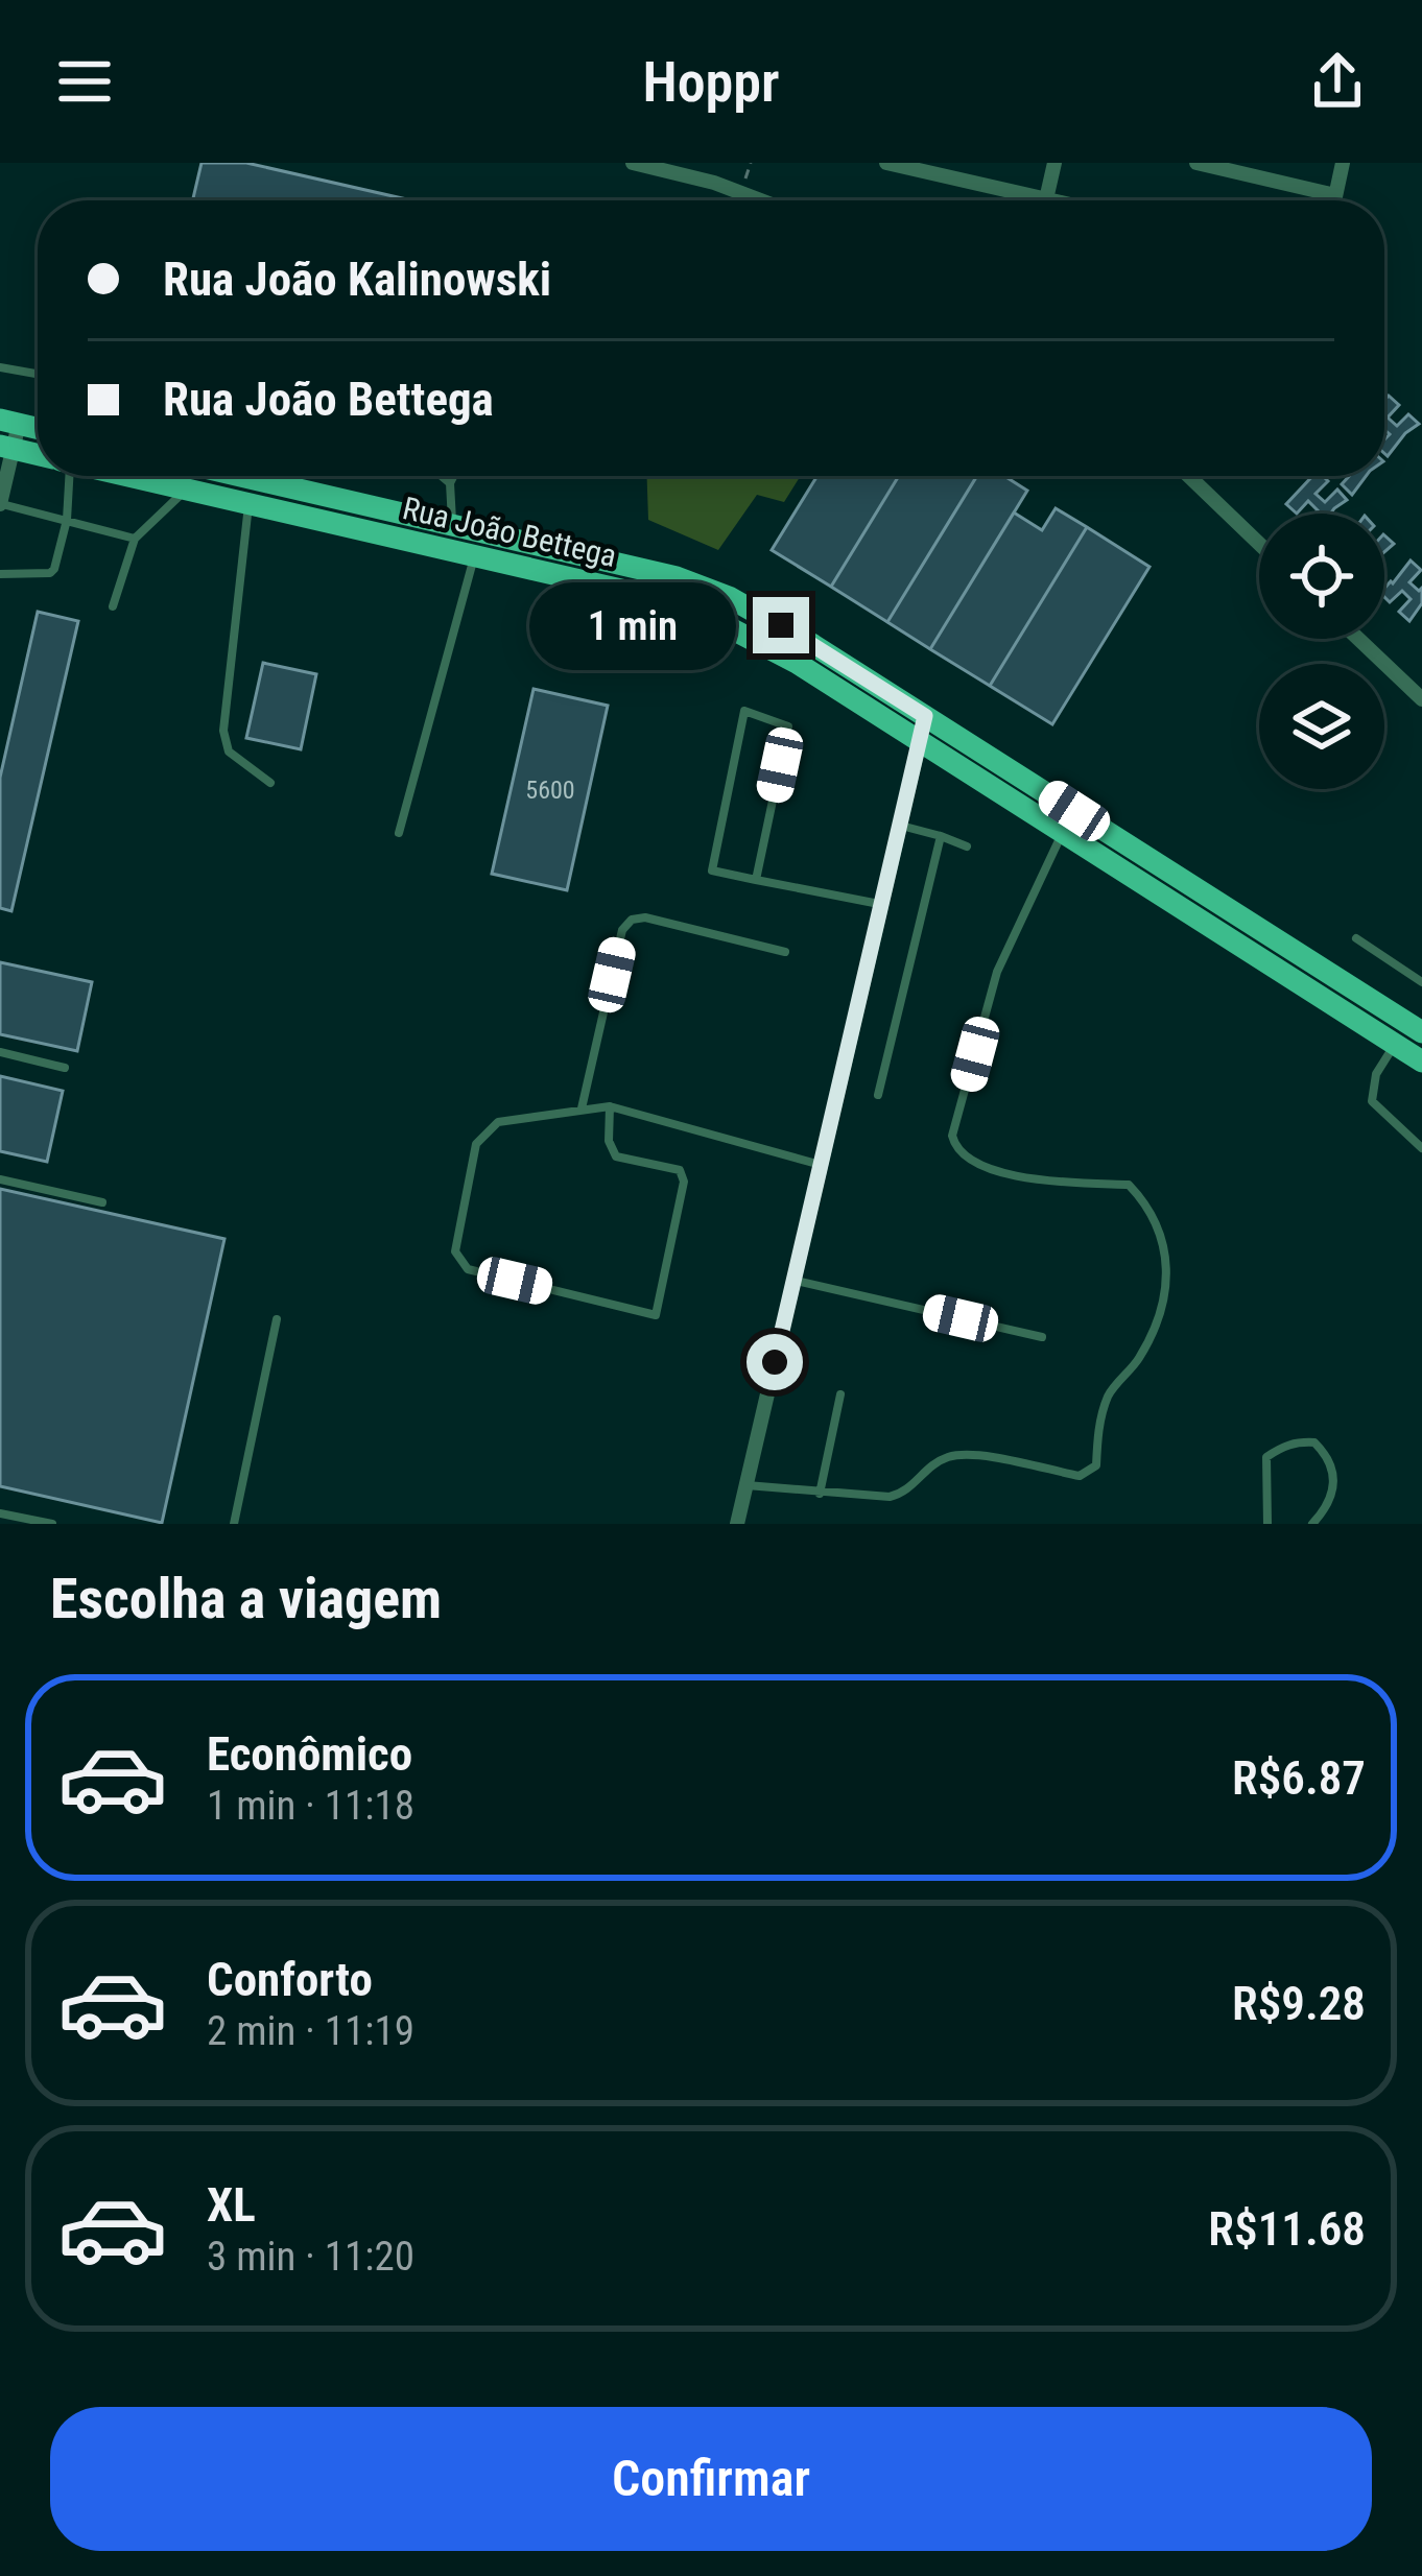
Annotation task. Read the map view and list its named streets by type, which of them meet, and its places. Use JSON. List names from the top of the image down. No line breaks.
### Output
{"streets":{"main road":["Rua João Bettega"]},"house_numbers":["5600"],"page":{"header":"Hoppr","banner":["Rua João Kalinowski","Rua João Bettega"],"bubble":"1 min","heading":"Escolha a viagem","list":[{"name":"Econômico","note":"1 min · 11:18","value":"R$6.87"},{"name":"Conforto","note":"2 min · 11:19","value":"R$9.28"},{"name":"XL","note":"3 min · 11:20","value":"R$11.68"}],"buttons":"Confirmar"}}
